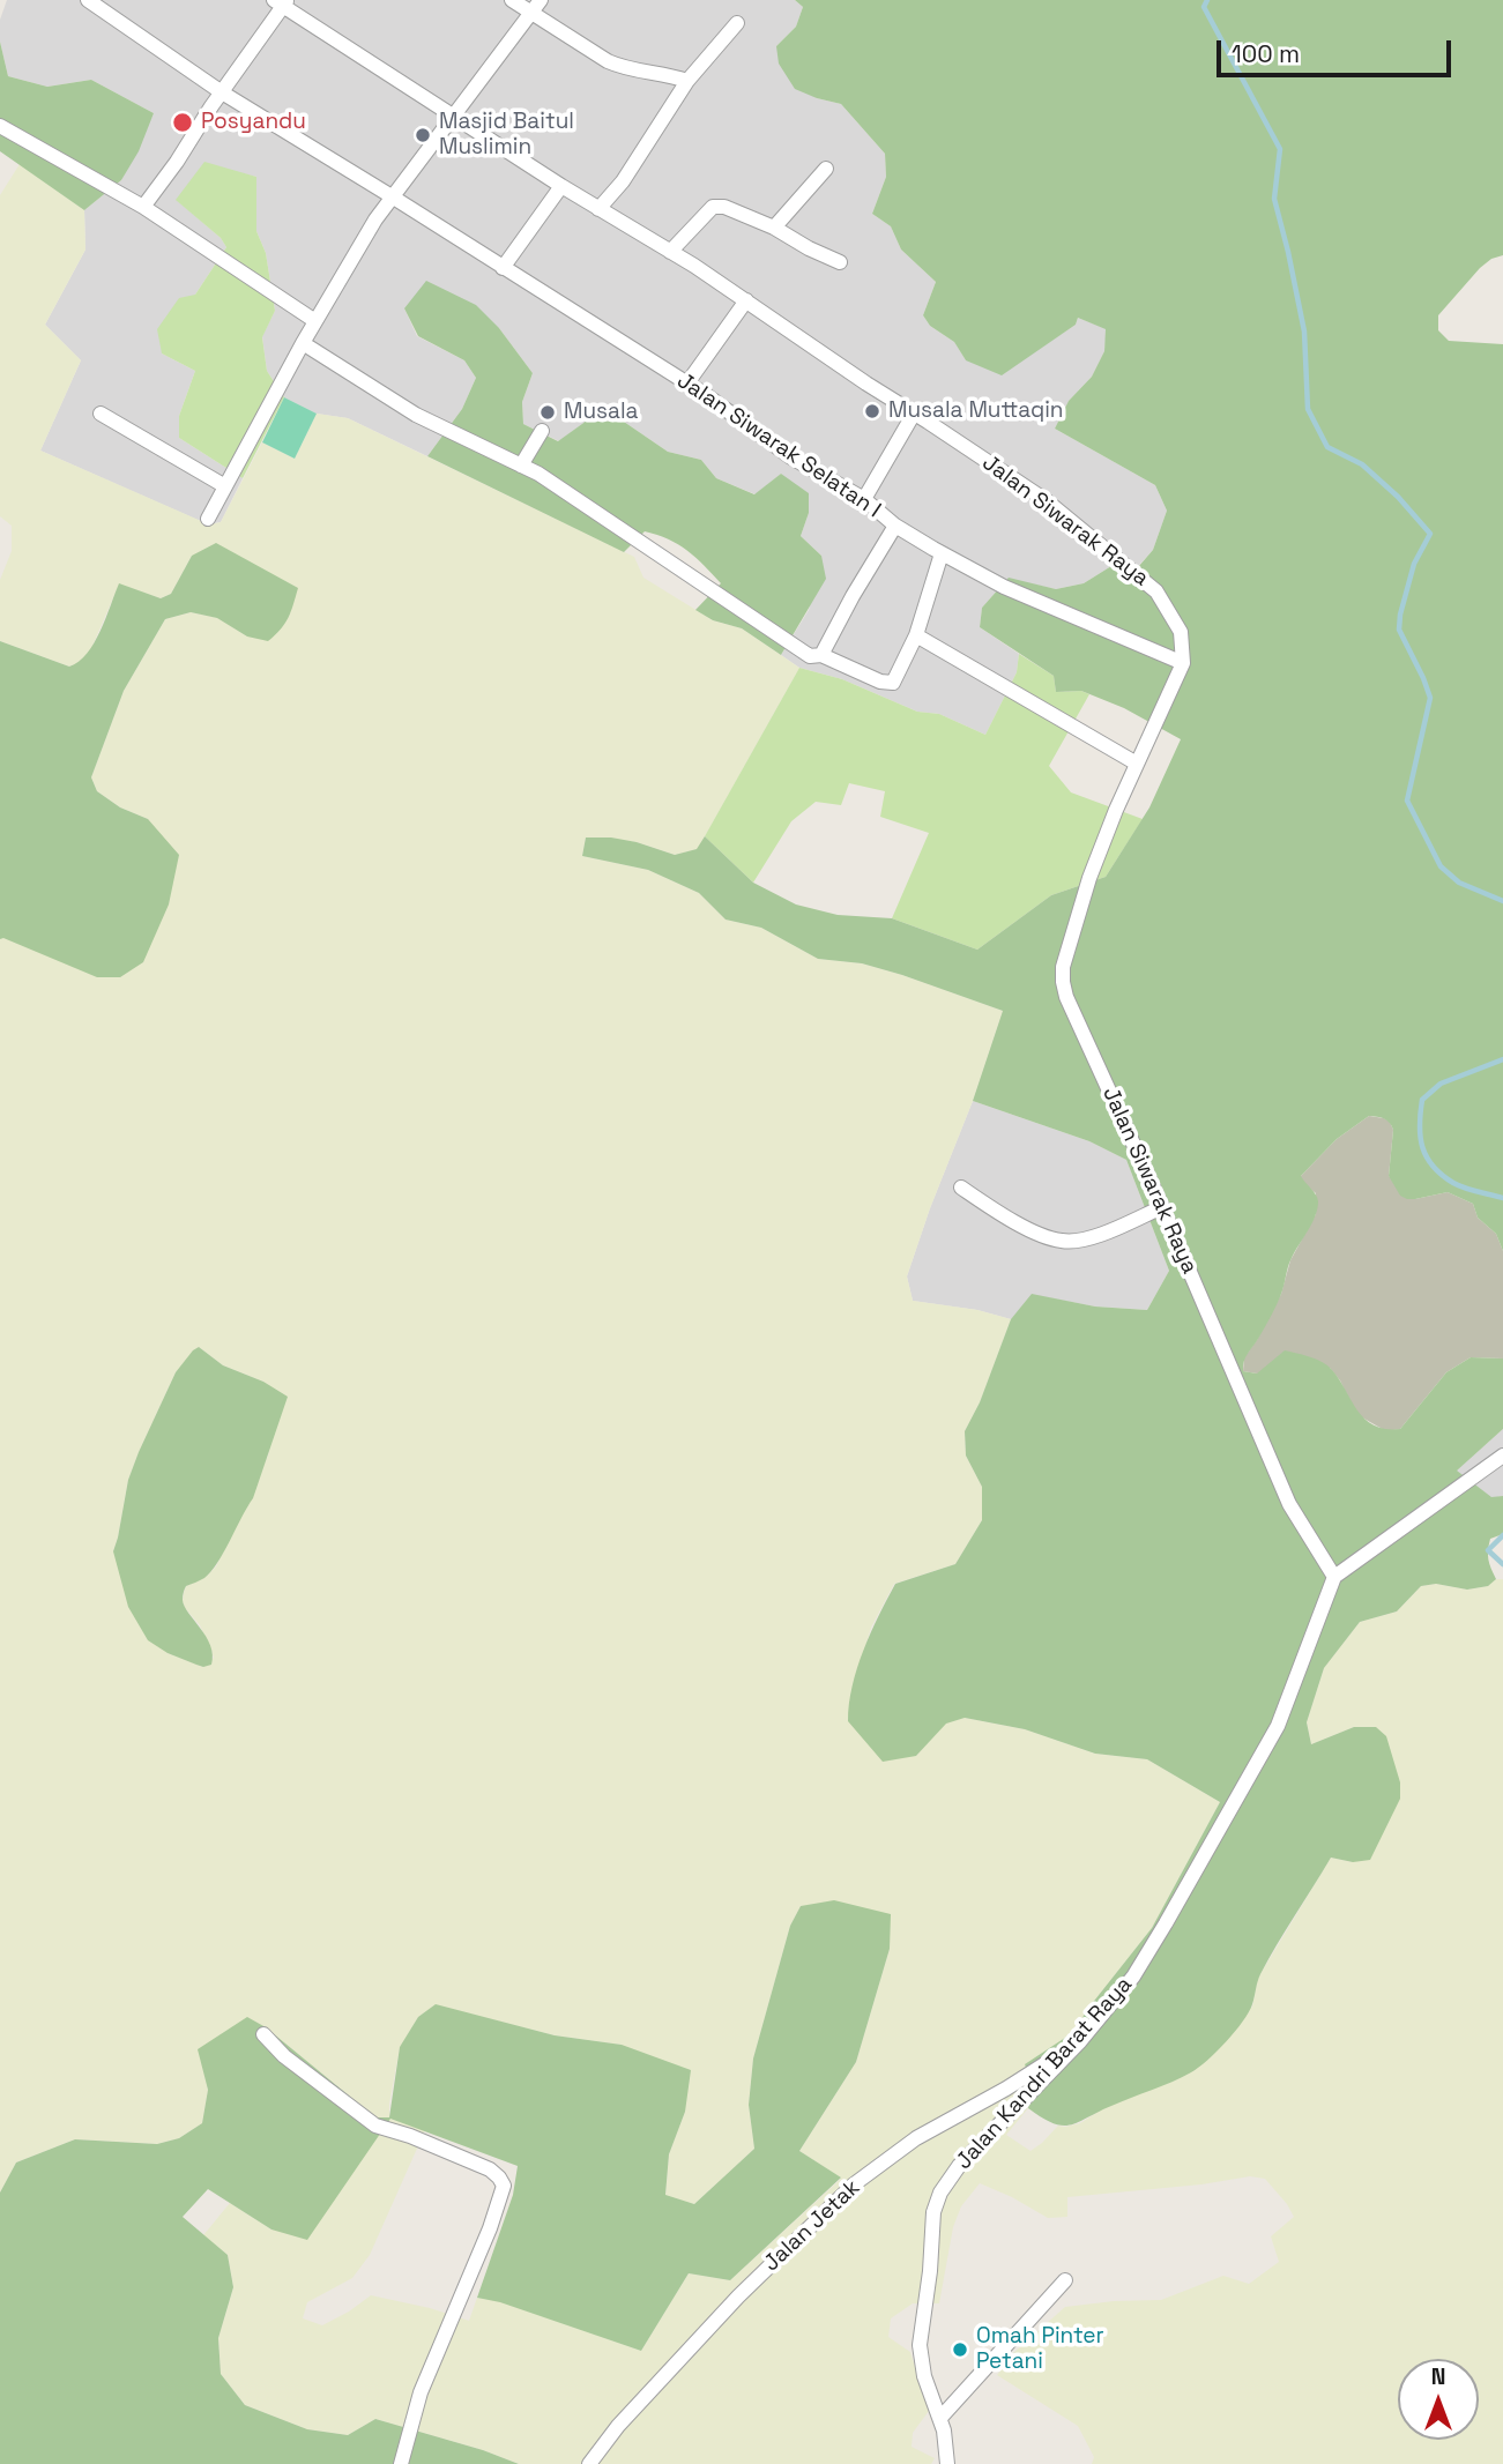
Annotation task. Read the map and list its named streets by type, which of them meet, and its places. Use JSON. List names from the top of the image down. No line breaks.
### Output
{"streets":{"street":["Jalan Siwarak Selatan I","Jalan Siwarak Raya","Jalan Kandri Barat Raya","Jalan Jetak"]},"crossings":[["Jalan Siwarak Selatan I","Jalan Siwarak Raya"],["Jalan Siwarak Raya","Jalan Kandri Barat Raya"],["Jalan Kandri Barat Raya","Jalan Jetak"]],"places":["Posyandu","Masjid Baitul Muslimin","Musala Muttaqin","Musala","Omah Pinter Petani"],"scale_bar":"100 m","north":"top"}
